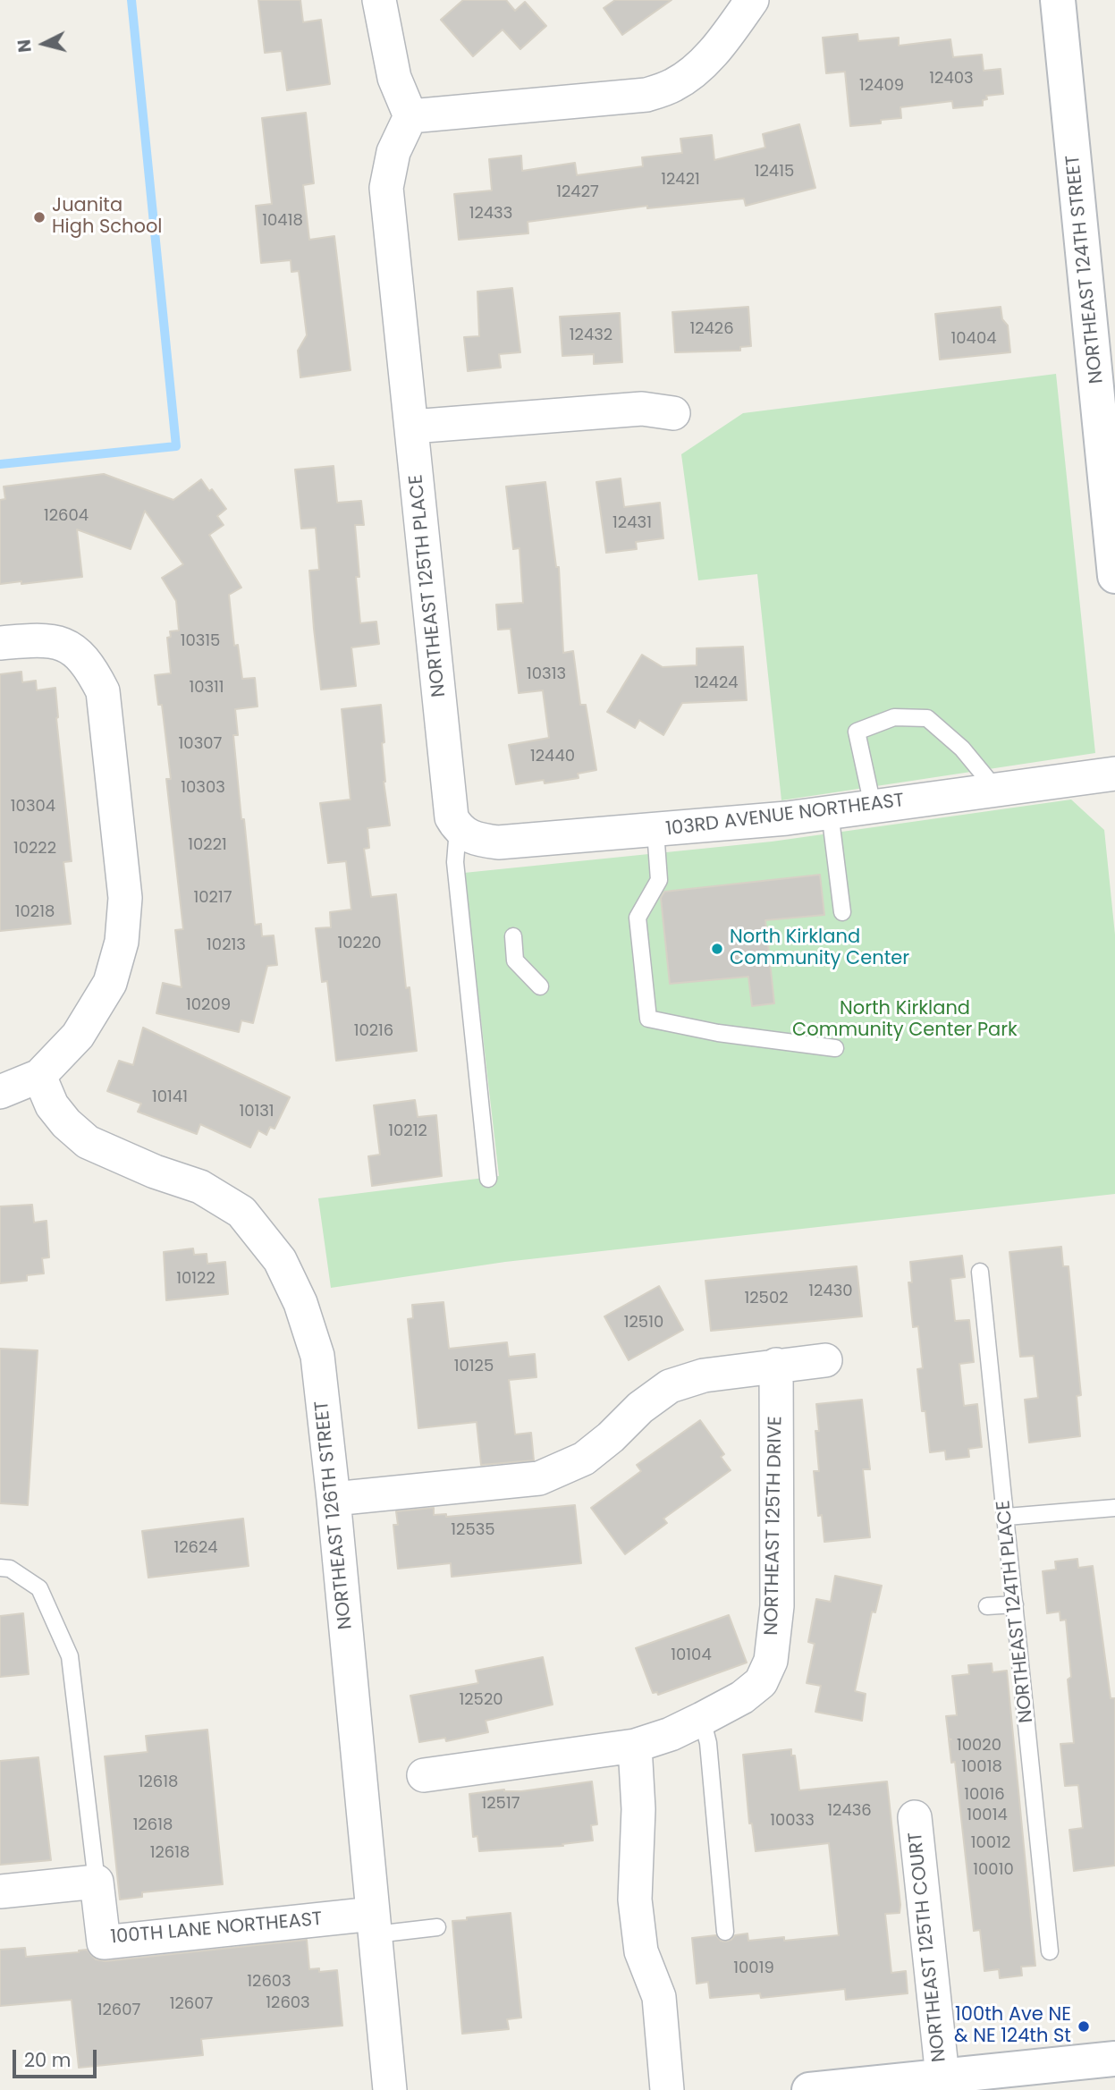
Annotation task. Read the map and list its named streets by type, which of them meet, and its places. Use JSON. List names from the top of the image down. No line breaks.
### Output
{"streets":{"main road":["NORTHEAST 124TH STREET"],"street":["NORTHEAST 125TH PLACE","103RD AVENUE NORTHEAST","NORTHEAST 126TH STREET","NORTHEAST 125TH DRIVE","100TH LANE NORTHEAST","NORTHEAST 125TH COURT"],"lane":["NORTHEAST 124TH PLACE"]},"crossings":[["NORTHEAST 125TH PLACE","103RD AVENUE NORTHEAST"],["NORTHEAST 126TH STREET","100TH LANE NORTHEAST"]],"parks":["North Kirkland Community Center Park"],"places":["Juanita High School","North Kirkland Community Center","100th Ave NE & NE 124th St"],"house_numbers":["12403","12409","12415","12421","12427","12433","10418","12426","12432","10404","12604","12431","10315","10313","12424","10311","10307","12440","10303","10304","10221","10222","10217","10218","10220","10213","10209","10216","10141","10131","10212","10122","12430","12502","12510","10125","12535","12624","10104","12520","10020","10018","12618","10016","12517","12436","10014","10033","12618","10012","12618","10010","10019","12603","12603","12607","12607"],"scale_bar":"20 m","north":"left"}
